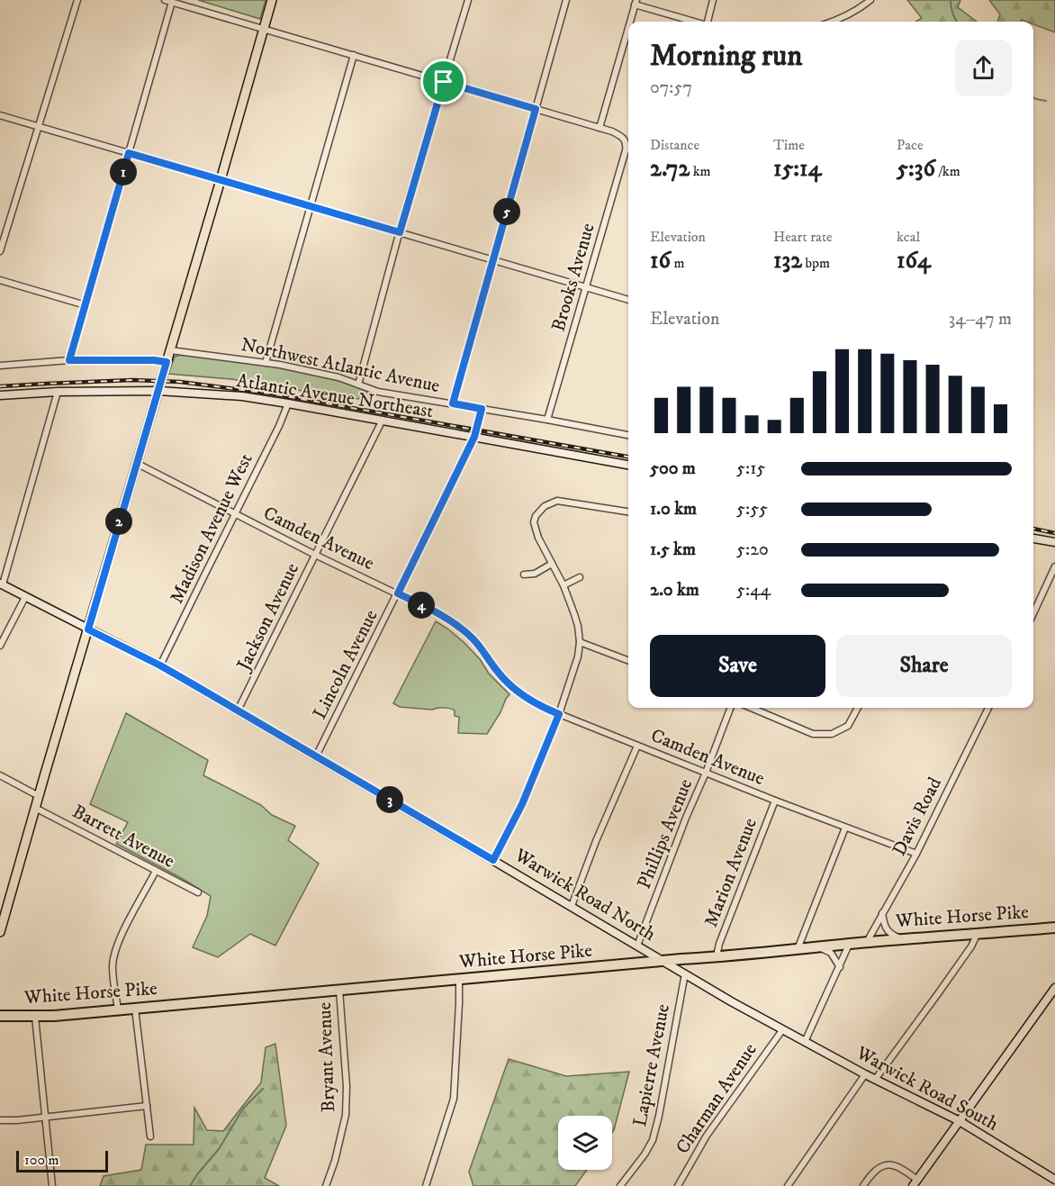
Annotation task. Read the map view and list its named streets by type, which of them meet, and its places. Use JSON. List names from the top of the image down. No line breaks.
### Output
{"streets":{"highway":["White Horse Pike"],"street":["Brooks Avenue","Northwest Atlantic Avenue","Atlantic Avenue Northeast","Madison Avenue West","Camden Avenue","Jackson Avenue","Lincoln Avenue","Davis Road","Phillips Avenue","Barrett Avenue","Marion Avenue","Warwick Road North","Bryant Avenue","Lapierre Avenue","Warwick Road South","Charman Avenue"]},"crossings":[["Brooks Avenue","Northwest Atlantic Avenue"],["Northwest Atlantic Avenue","Lincoln Avenue"],["Atlantic Avenue Northeast","Madison Avenue West"],["Atlantic Avenue Northeast","Jackson Avenue"],["Atlantic Avenue Northeast","Lincoln Avenue"],["Madison Avenue West","Camden Avenue"],["Madison Avenue West","Warwick Road North"],["Camden Avenue","Jackson Avenue"],["Camden Avenue","Lincoln Avenue"],["Camden Avenue","Davis Road"],["Camden Avenue","Phillips Avenue"],["Camden Avenue","Marion Avenue"],["Jackson Avenue","Warwick Road North"],["Lincoln Avenue","Warwick Road North"],["Davis Road","White Horse Pike"],["Phillips Avenue","Warwick Road North"],["Marion Avenue","White Horse Pike"],["Warwick Road North","White Horse Pike"],["Warwick Road North","Lapierre Avenue"],["Warwick Road North","Warwick Road South"],["Warwick Road North","Charman Avenue"],["White Horse Pike","Bryant Avenue"],["Warwick Road South","Charman Avenue"]],"scale_bar":"100 m","page":{"heading":["Morning run","07:57"],"stats":[["Distance","2.72 km"],["Time","15:14"],["Pace","5:36 /km"],["Elevation","16 m"],["Heart rate","132 bpm"],["kcal","164"]],"pins":["1","5","2","4","3"],"chart":["Elevation","34–47 m"],"list":[{"name":"500 m","note":"5:15"},{"name":"1.0 km","note":"5:55"},{"name":"1.5 km","note":"5:20"},{"name":"2.0 km","note":"5:44"}],"buttons":["Save","Share"],"scale":"100 m"}}
